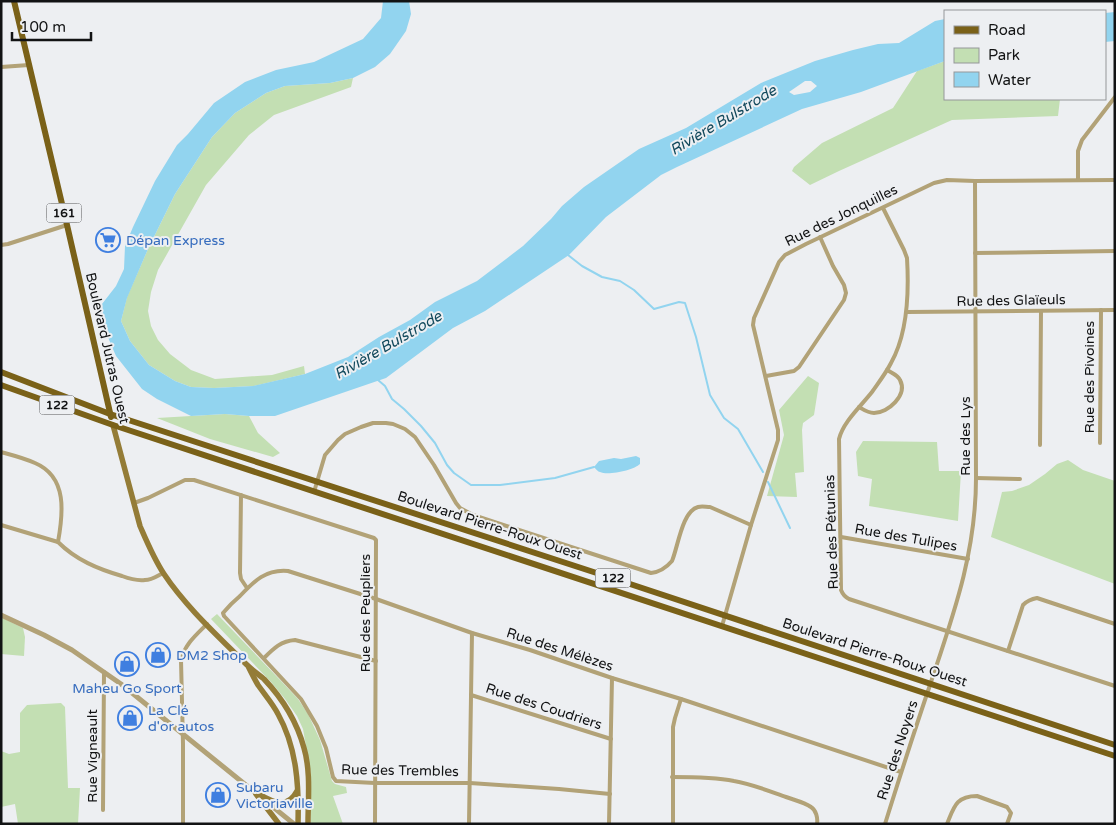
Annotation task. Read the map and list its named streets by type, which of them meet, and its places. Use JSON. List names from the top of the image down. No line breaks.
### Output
{"streets":{"main road":["161","Boulevard Jutras Ouest","122","Boulevard Pierre-Roux Ouest"],"street":["Rue des Jonquilles","Rue des Glaïeuls","Rue des Pivoines","Rue des Lys","Rue des Pétunias","Rue des Tulipes","Rue des Peupliers","Rue des Mélèzes","Rue des Coudriers","Rue des Noyers","Rue Vigneault","Rue des Trembles"]},"crossings":[["Rue des Jonquilles","Rue des Lys"],["Rue des Jonquilles","Boulevard Pierre-Roux Ouest"],["Rue des Jonquilles","Rue des Pétunias"],["Rue des Glaïeuls","Rue des Pivoines"],["Rue des Glaïeuls","Rue des Lys"],["Rue des Glaïeuls","Rue des Pétunias"],["Boulevard Jutras Ouest","Boulevard Pierre-Roux Ouest"],["Boulevard Jutras Ouest","Rue des Peupliers"],["Rue des Lys","Boulevard Pierre-Roux Ouest"],["Rue des Lys","Rue des Pétunias"],["Rue des Lys","Rue des Tulipes"],["Rue des Lys","Rue des Noyers"],["Boulevard Pierre-Roux Ouest","Rue des Noyers"],["Rue des Pétunias","Rue des Tulipes"],["Rue des Peupliers","Rue des Mélèzes"],["Rue des Peupliers","Rue des Trembles"],["Rue des Mélèzes","Rue des Noyers"],["Rue des Mélèzes","Rue des Trembles"]],"water":["Rivière Bulstrode"],"places":{"supermarket":["Dépan Express"],"shop":["DM2 Shop","Maheu Go Sport","La Clé d'or autos","Subaru Victoriaville"]},"legend":["Road","Park","Water"],"scale_bar":"100 m"}
